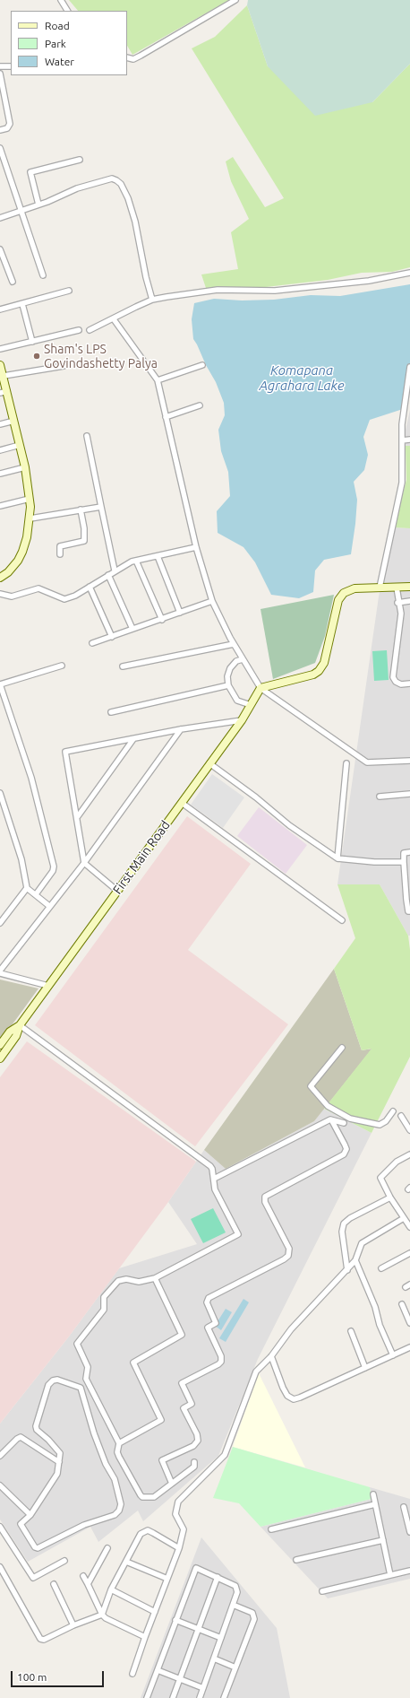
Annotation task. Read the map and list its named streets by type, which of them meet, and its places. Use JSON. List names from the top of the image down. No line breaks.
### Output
{"streets":{"street":["First Main Road"]},"water":["Komapana Agrahara Lake"],"places":["Sham's LPS Govindashetty Palya"],"legend":["Road","Park","Water"],"scale_bar":"100 m"}
